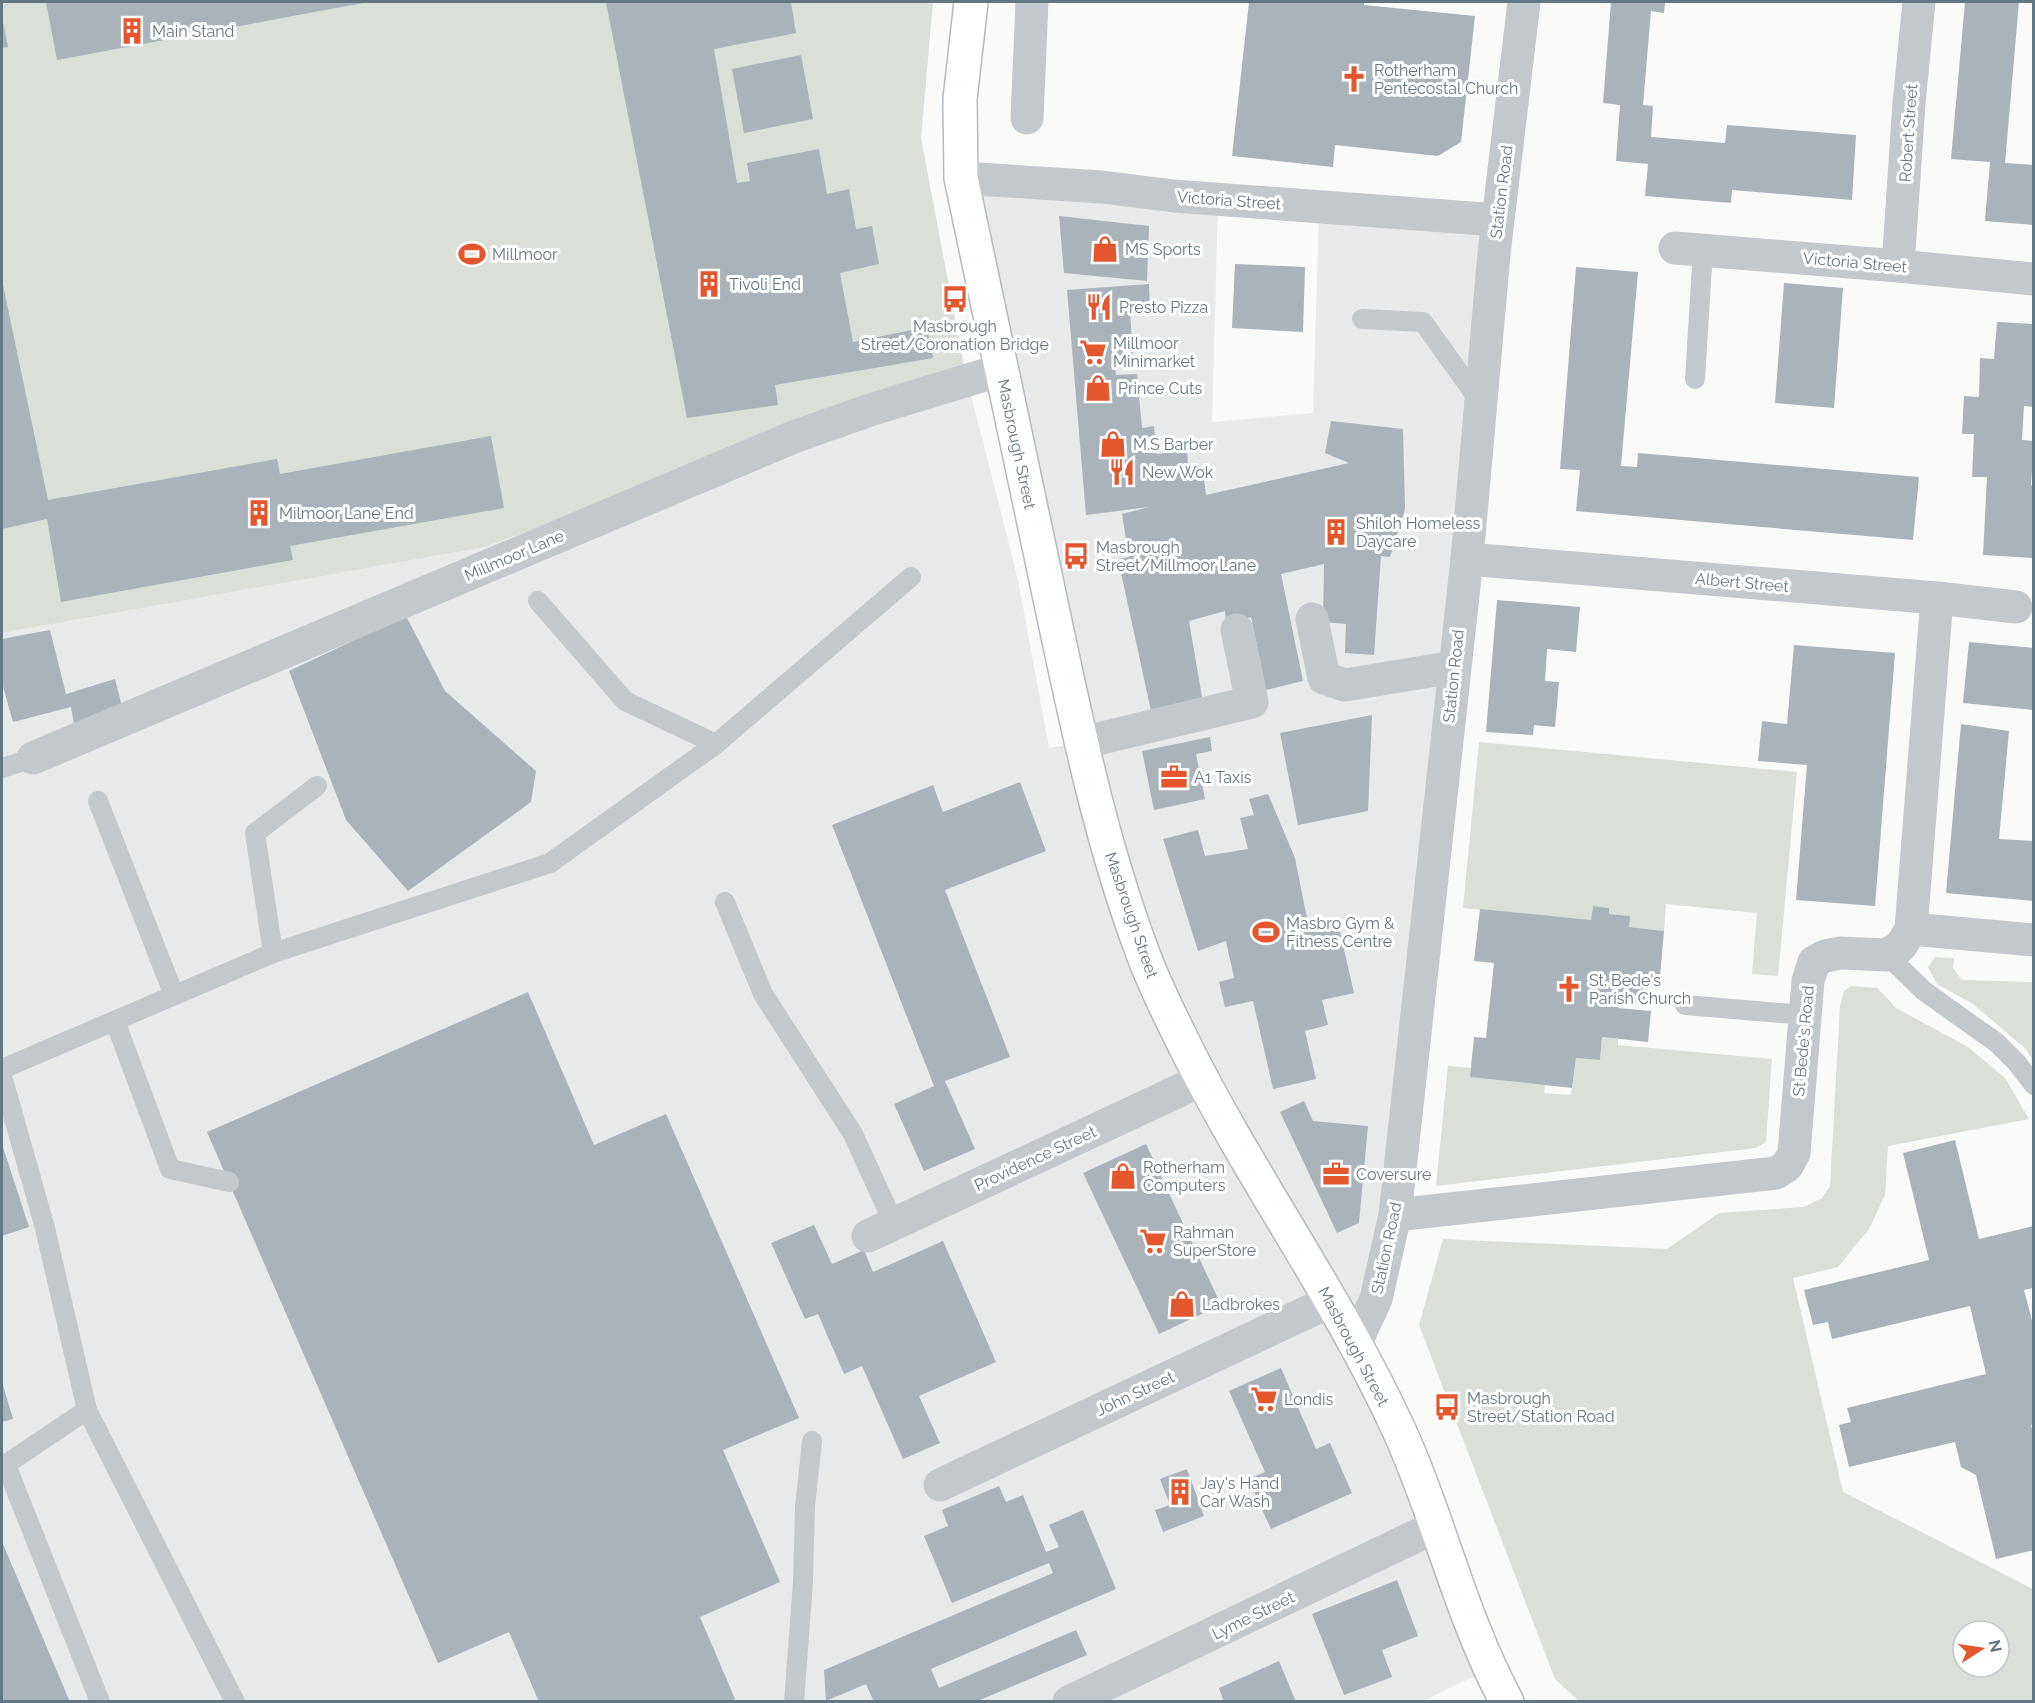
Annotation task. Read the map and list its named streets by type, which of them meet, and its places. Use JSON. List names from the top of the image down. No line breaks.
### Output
{"streets":{"street":["Robert Street","Station Road","Victoria Street","Masbrough Street","Millmoor Lane","Albert Street","St Bede's Road","Providence Street","John Street","Lyme Street"]},"crossings":[["Robert Street","Victoria Street"],["Station Road","Victoria Street"],["Station Road","Masbrough Street"],["Station Road","Albert Street"],["Station Road","St Bede's Road"],["Victoria Street","Masbrough Street"],["Masbrough Street","Millmoor Lane"],["Masbrough Street","Providence Street"],["Masbrough Street","John Street"],["Masbrough Street","Lyme Street"]],"places":{"building":["Main Stand","Tivoli End","Milmoor Lane End","Shiloh Homeless Daycare","Jay's Hand Car Wash"],"church":["Rotherham Pentecostal Church","St. Bede's Parish Church"],"shop":["MS Sports","Prince Cuts","M.S Barber","Rotherham Computers","Ladbrokes"],"sports":["Millmoor","Masbro Gym & Fitness Centre"],"bus stop":["Masbrough Street/Coronation Bridge","Masbrough Street/Millmoor Lane","Masbrough Street/Station Road"],"restaurant":["Presto Pizza","New Wok"],"supermarket":["Millmoor Minimarket","Rahman SuperStore","Londis"],"office":["A1 Taxis","Coversure"]},"north":"right"}
